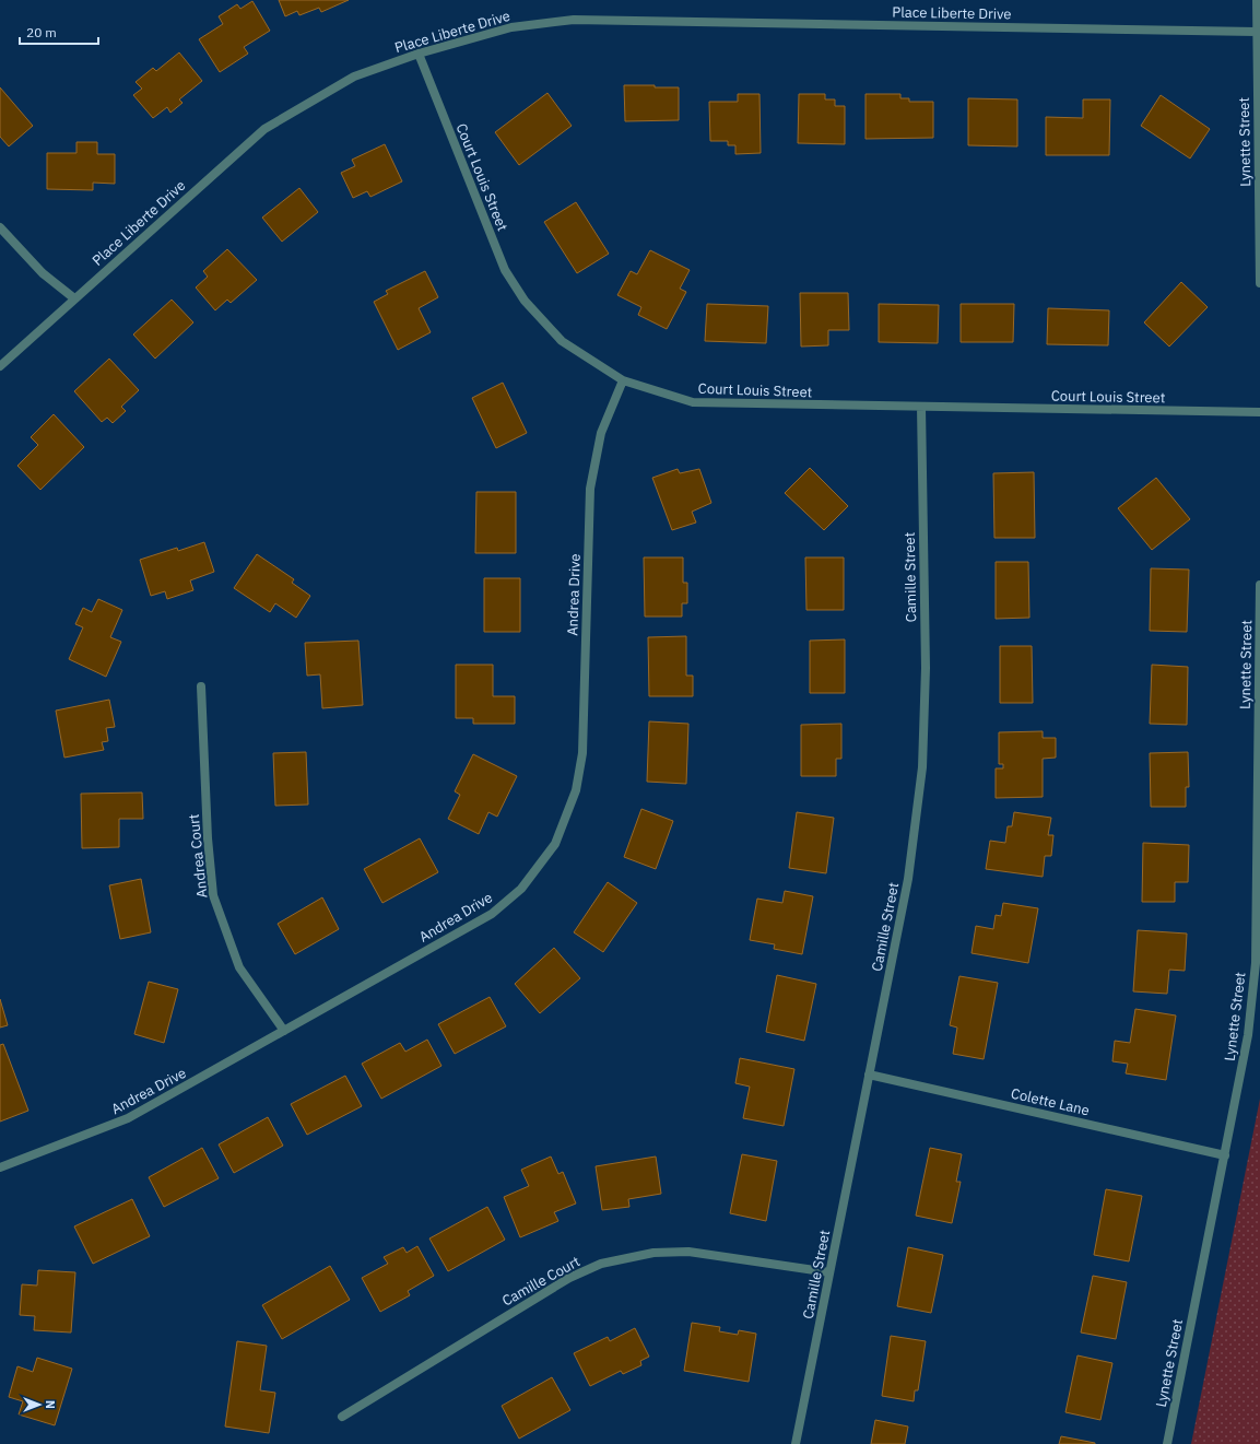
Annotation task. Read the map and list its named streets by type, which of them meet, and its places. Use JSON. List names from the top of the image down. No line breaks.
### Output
{"streets":{"street":["Place Liberte Drive","Lynette Street","Court Louis Street","Camille Street","Andrea Drive","Andrea Court","Colette Lane","Camille Court"]},"crossings":[["Place Liberte Drive","Lynette Street"],["Place Liberte Drive","Court Louis Street"],["Lynette Street","Colette Lane"],["Court Louis Street","Camille Street"],["Court Louis Street","Andrea Drive"],["Camille Street","Colette Lane"],["Camille Street","Camille Court"],["Andrea Drive","Andrea Court"]],"scale_bar":"20 m","north":"right"}
